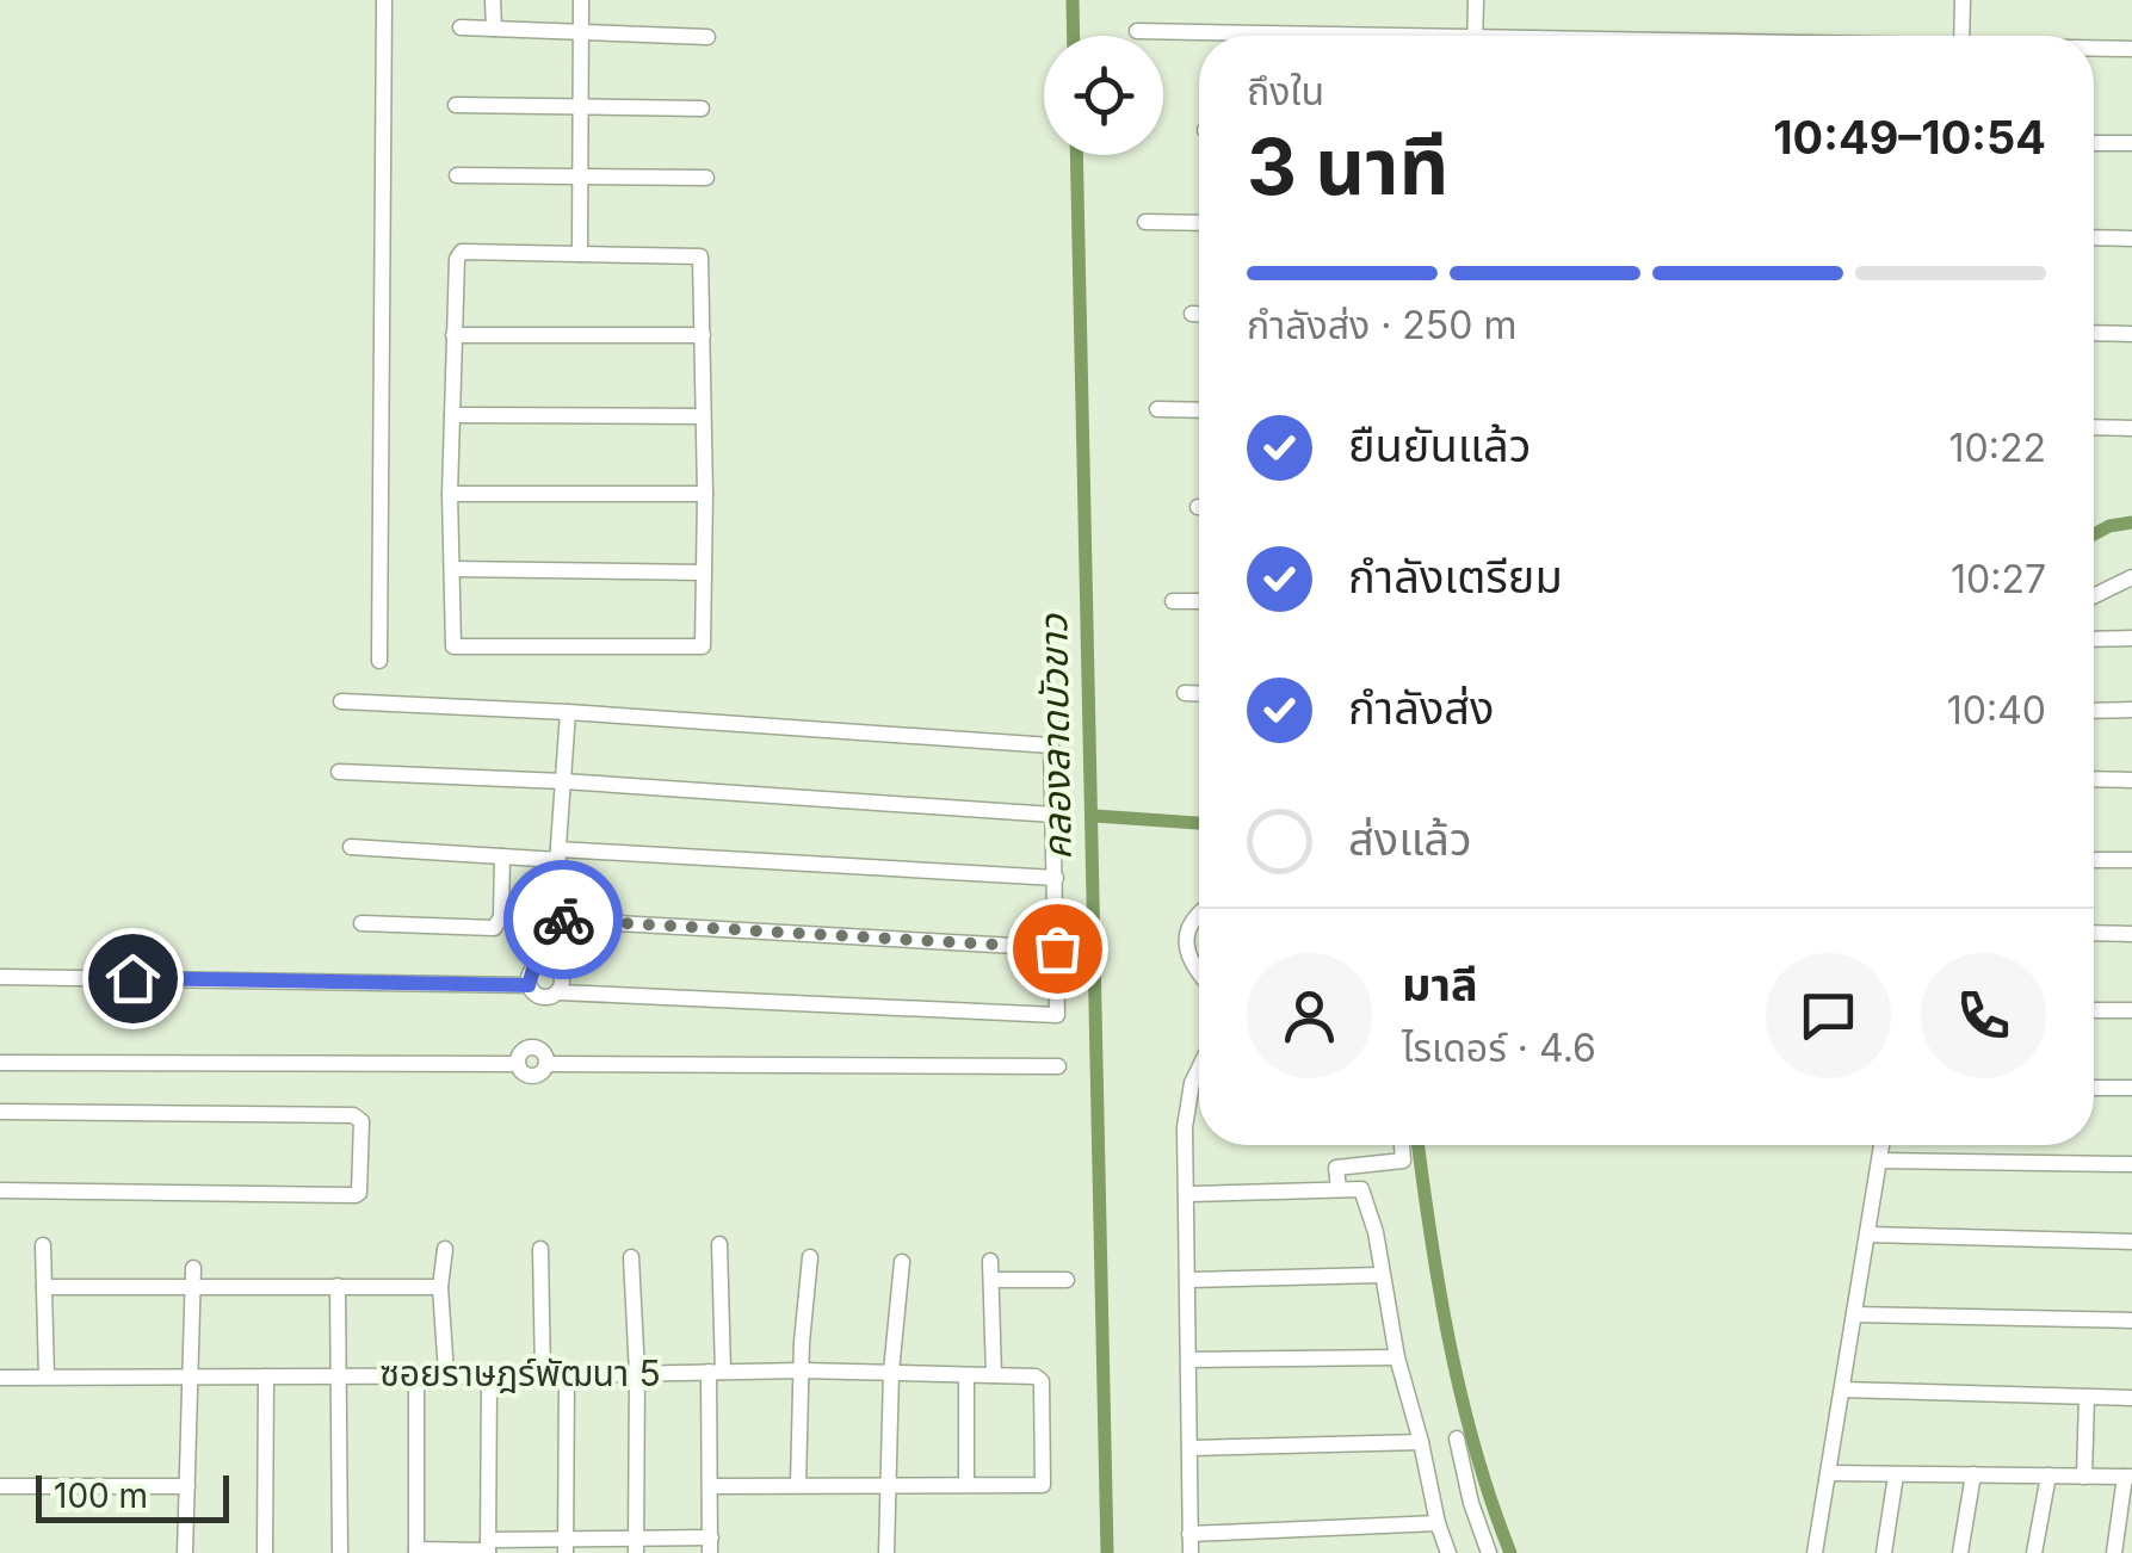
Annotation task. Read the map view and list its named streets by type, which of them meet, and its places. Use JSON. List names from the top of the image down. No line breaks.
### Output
{"streets":{"street":["ซอยราษฎร์พัฒนา 5"]},"water":["คลองลาดบัวขาว"],"scale_bar":"100 m","page":{"heading":["3 นาที","ถึงใน","10:49–10:54"],"panel":["มาลี","ไรเดอร์ · 4.6"],"bar":"กำลังส่ง · 250 m","list":[["ยืนยันแล้ว","10:22"],["กำลังเตรียม","10:27"],["กำลังส่ง","10:40"],"ส่งแล้ว"],"scale":"100 m"}}
